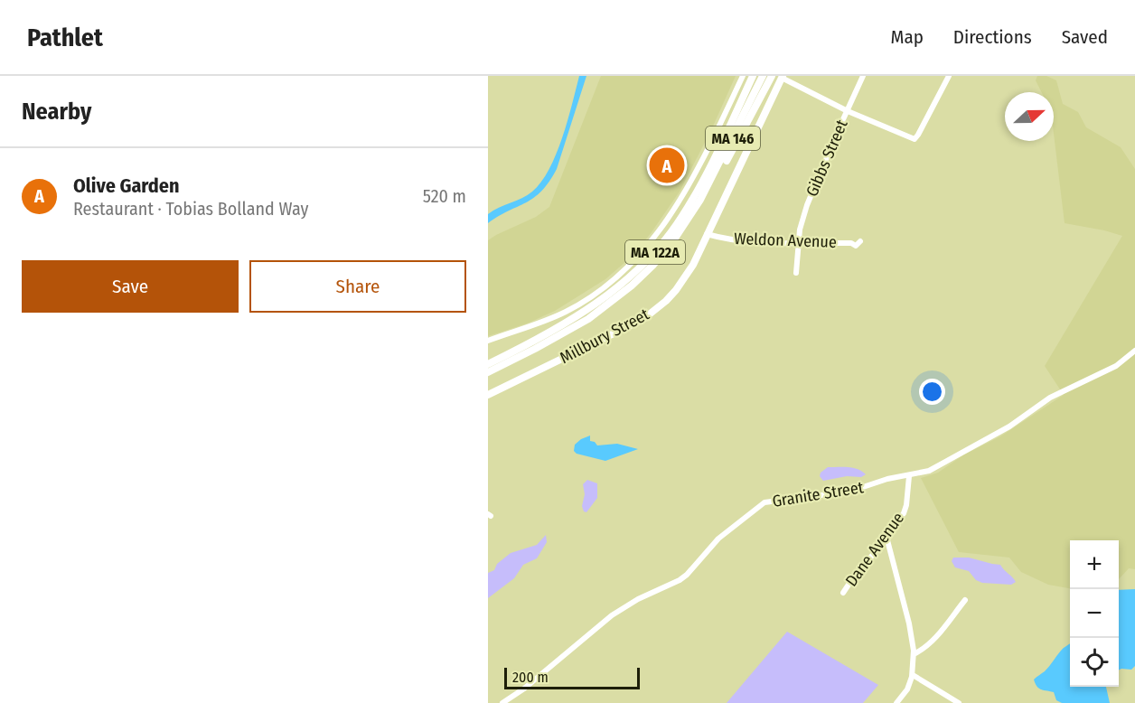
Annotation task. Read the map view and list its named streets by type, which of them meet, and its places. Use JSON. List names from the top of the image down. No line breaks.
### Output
{"streets":{"highway":["MA 146","MA 122A"],"main road":["Millbury Street"],"street":["Gibbs Street","Weldon Avenue","Granite Street","Dane Avenue"]},"crossings":[["MA 146","MA 122A"],["Gibbs Street","Weldon Avenue"],["Weldon Avenue","Millbury Street"],["Granite Street","Dane Avenue"]],"scale_bar":"200 m","north":"right","page":{"header":"Pathlet","nav":["Map","Directions","Saved"],"heading":"Nearby","pins":"A","list":[{"mark":"A","name":"Olive Garden","note":"Restaurant · Tobias Bolland Way","value":"520 m"}],"buttons":["Save","Share"],"map_buttons":["+","−"],"scale":"200 m"}}
